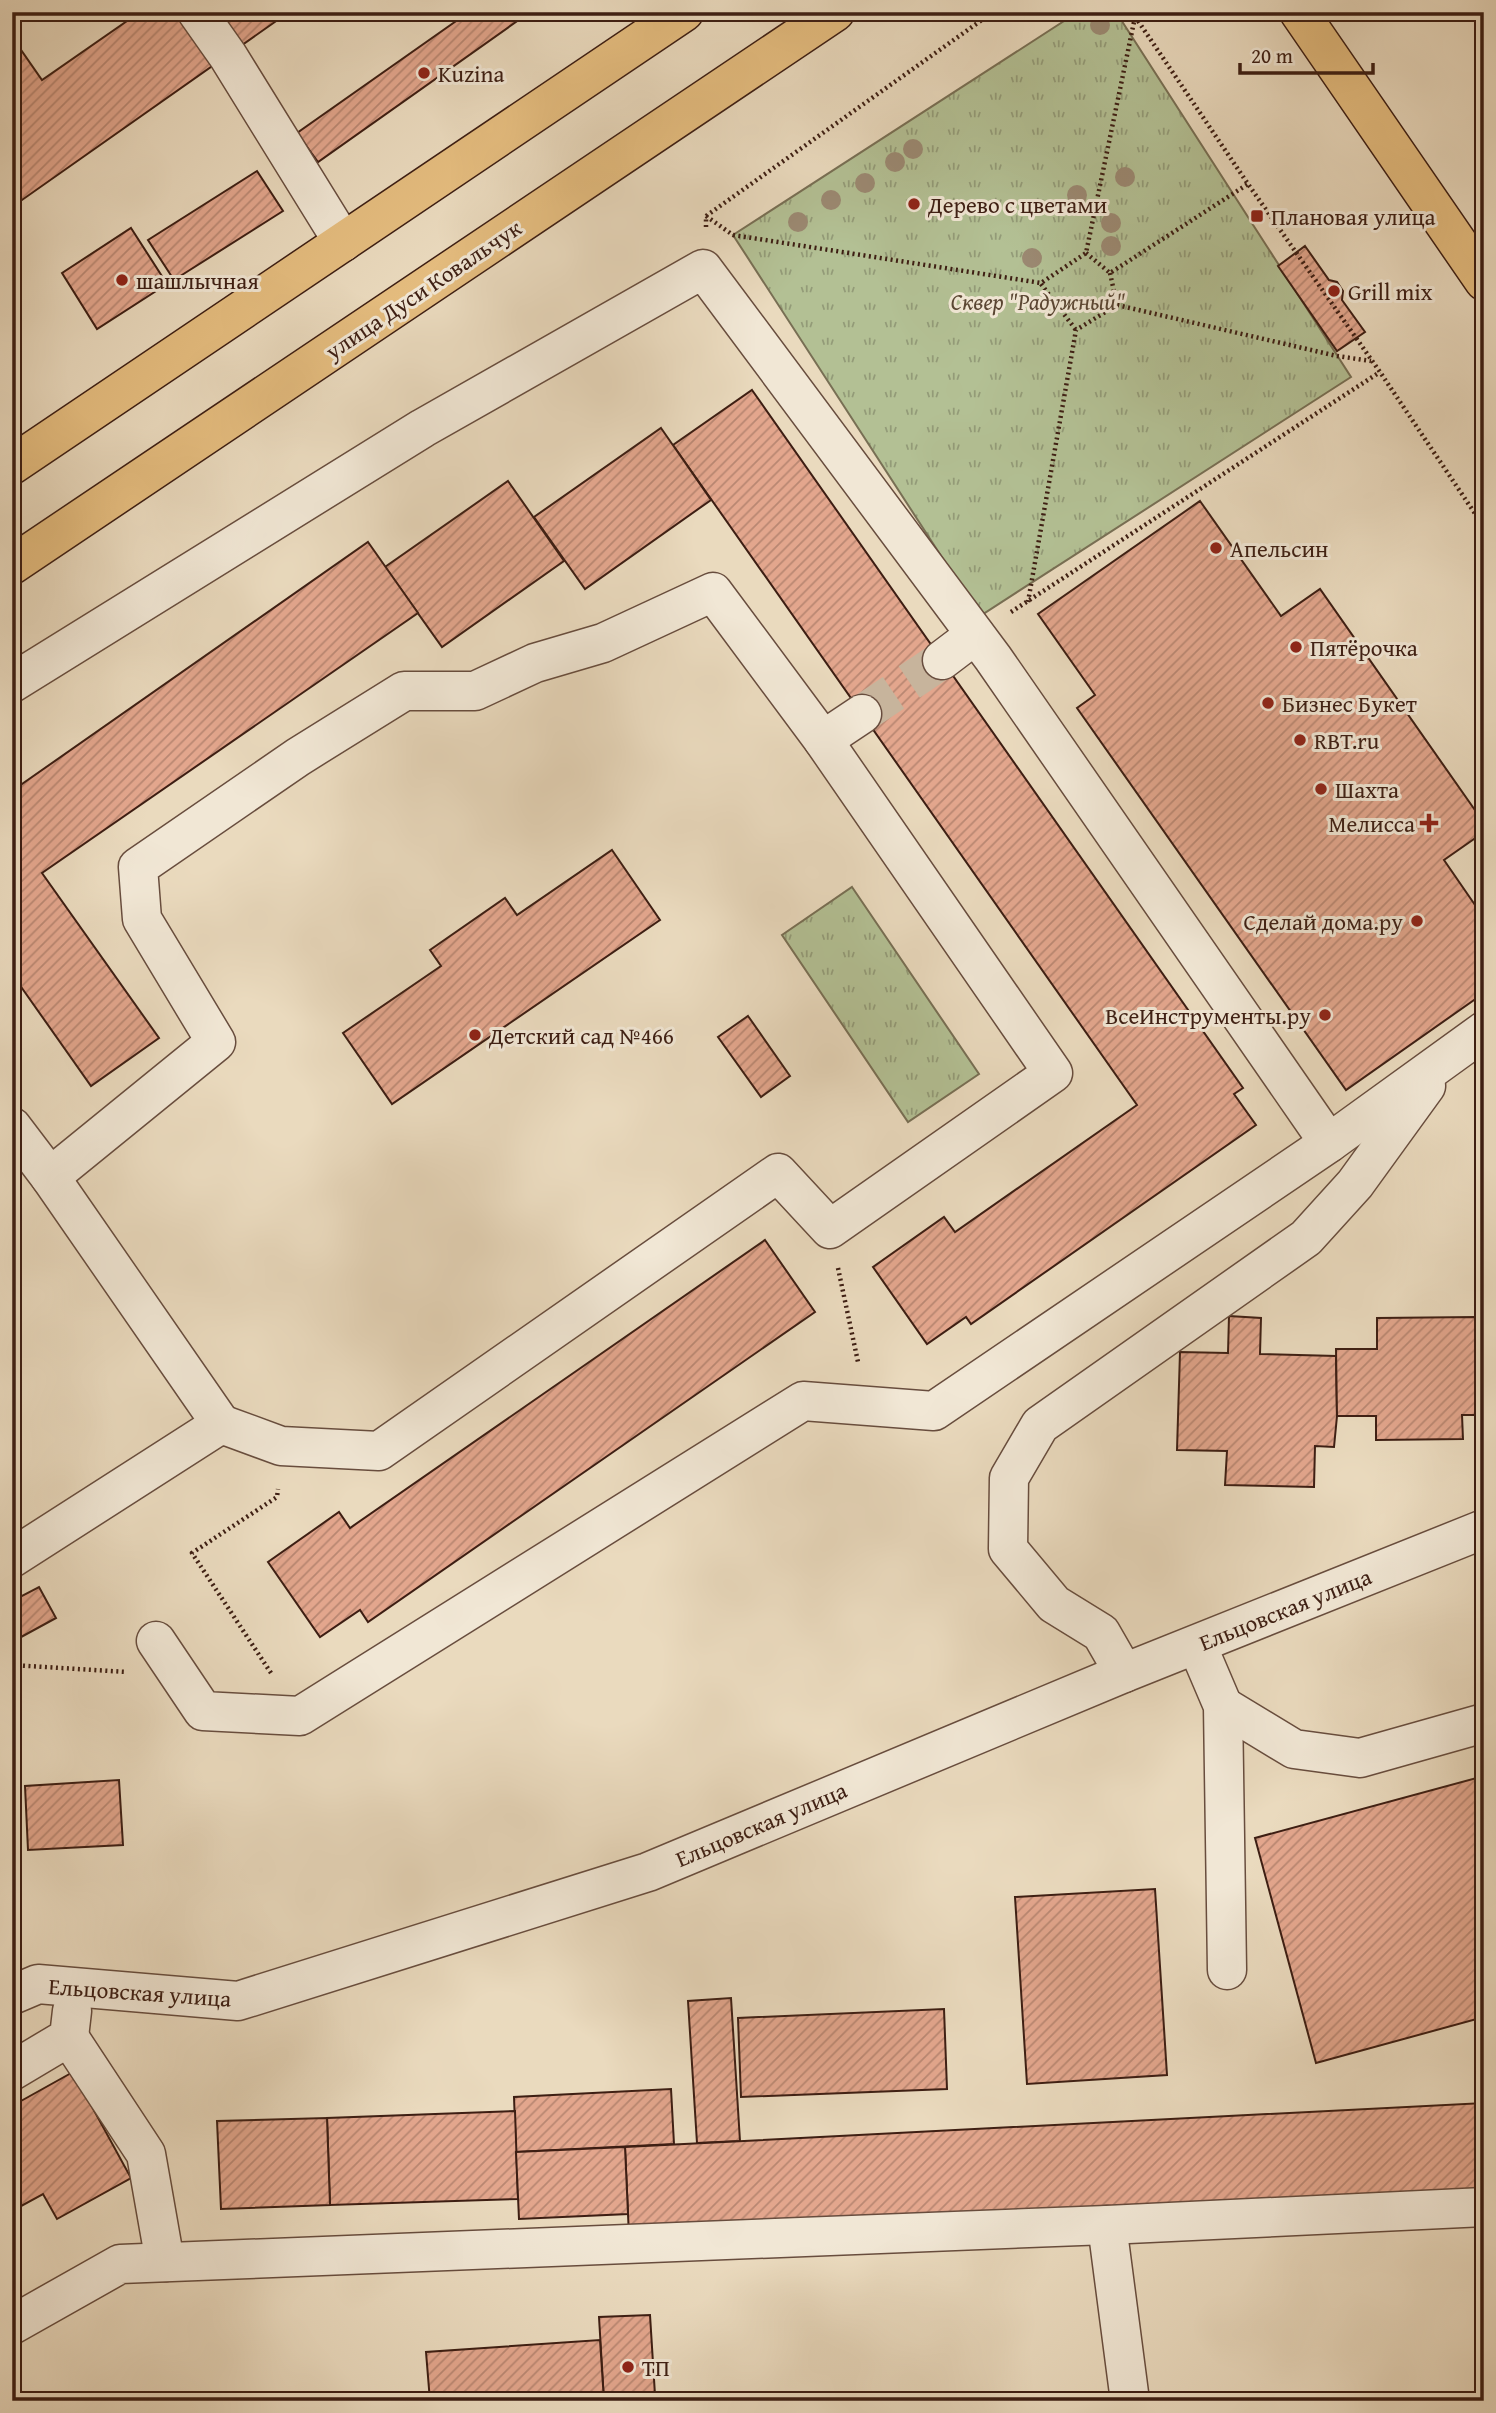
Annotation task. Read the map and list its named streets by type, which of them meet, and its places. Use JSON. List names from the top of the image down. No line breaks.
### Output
{"streets":{"main road":["улица Дуси Ковальчук"],"street":["Ельцовская улица"]},"parks":["Сквер \"Радужный\""],"places":{"other":["Kuzina","Дерево с цветами","шашлычная","Grill mix","Апельсин","Пятёрочка","Бизнес Букет","RBT.ru","Шахта","Сделай дома.ру","ВсеИнструменты.ру","Детский сад №466","ТП"],"transit":["Плановая улица"],"health":["Мелисса"]},"scale_bar":"20 m"}
